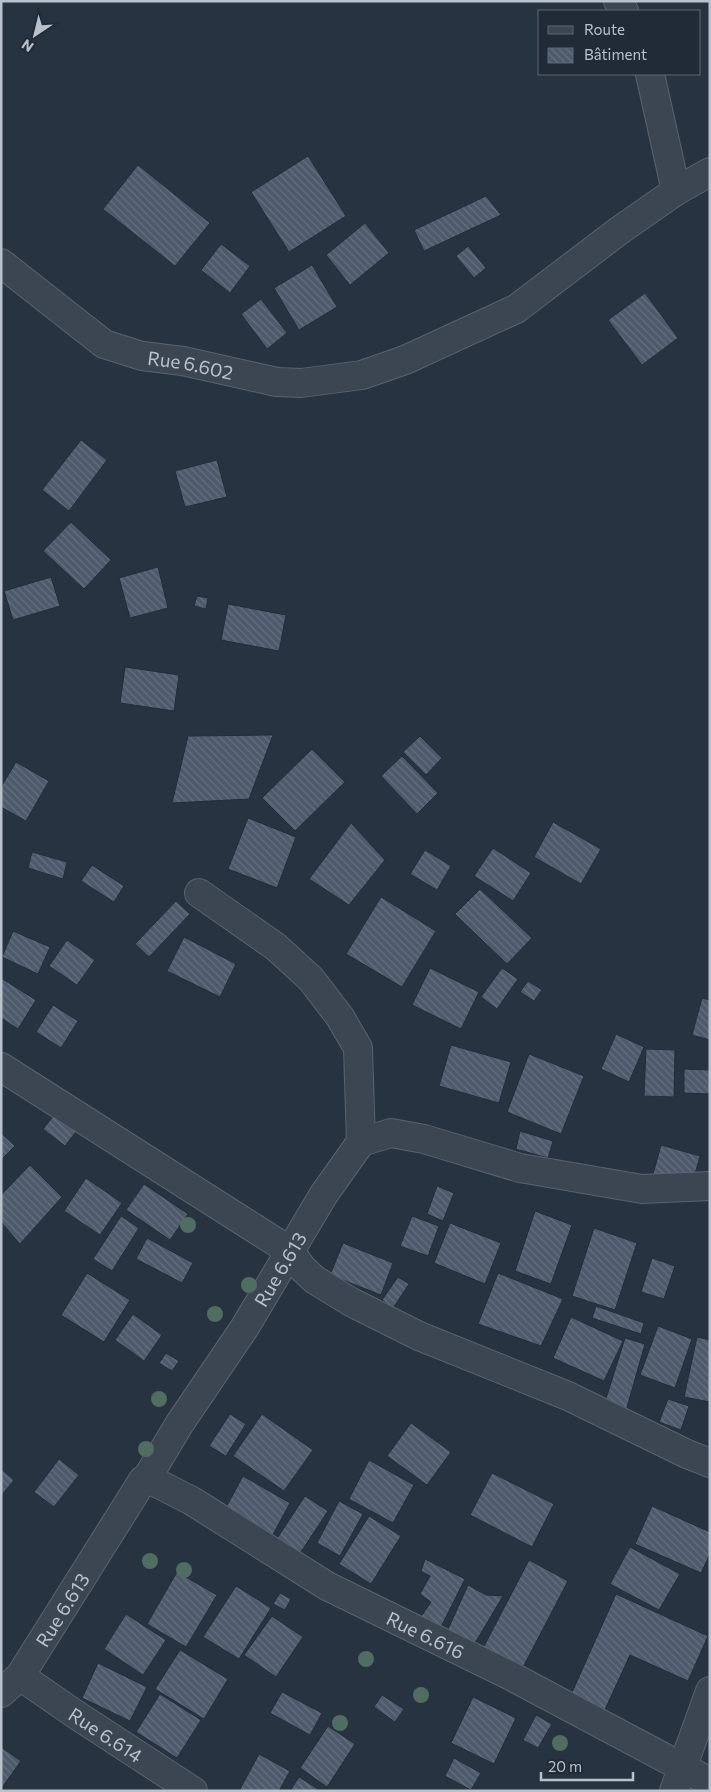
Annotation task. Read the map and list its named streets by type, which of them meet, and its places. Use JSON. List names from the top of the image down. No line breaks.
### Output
{"streets":{"street":["Rue 6.602","Rue 6.613","Rue 6.616","Rue 6.614"]},"crossings":[["Rue 6.613","Rue 6.616"],["Rue 6.613","Rue 6.614"]],"legend":["Route","Bâtiment"],"scale_bar":"20 m","north":"bottom left"}
